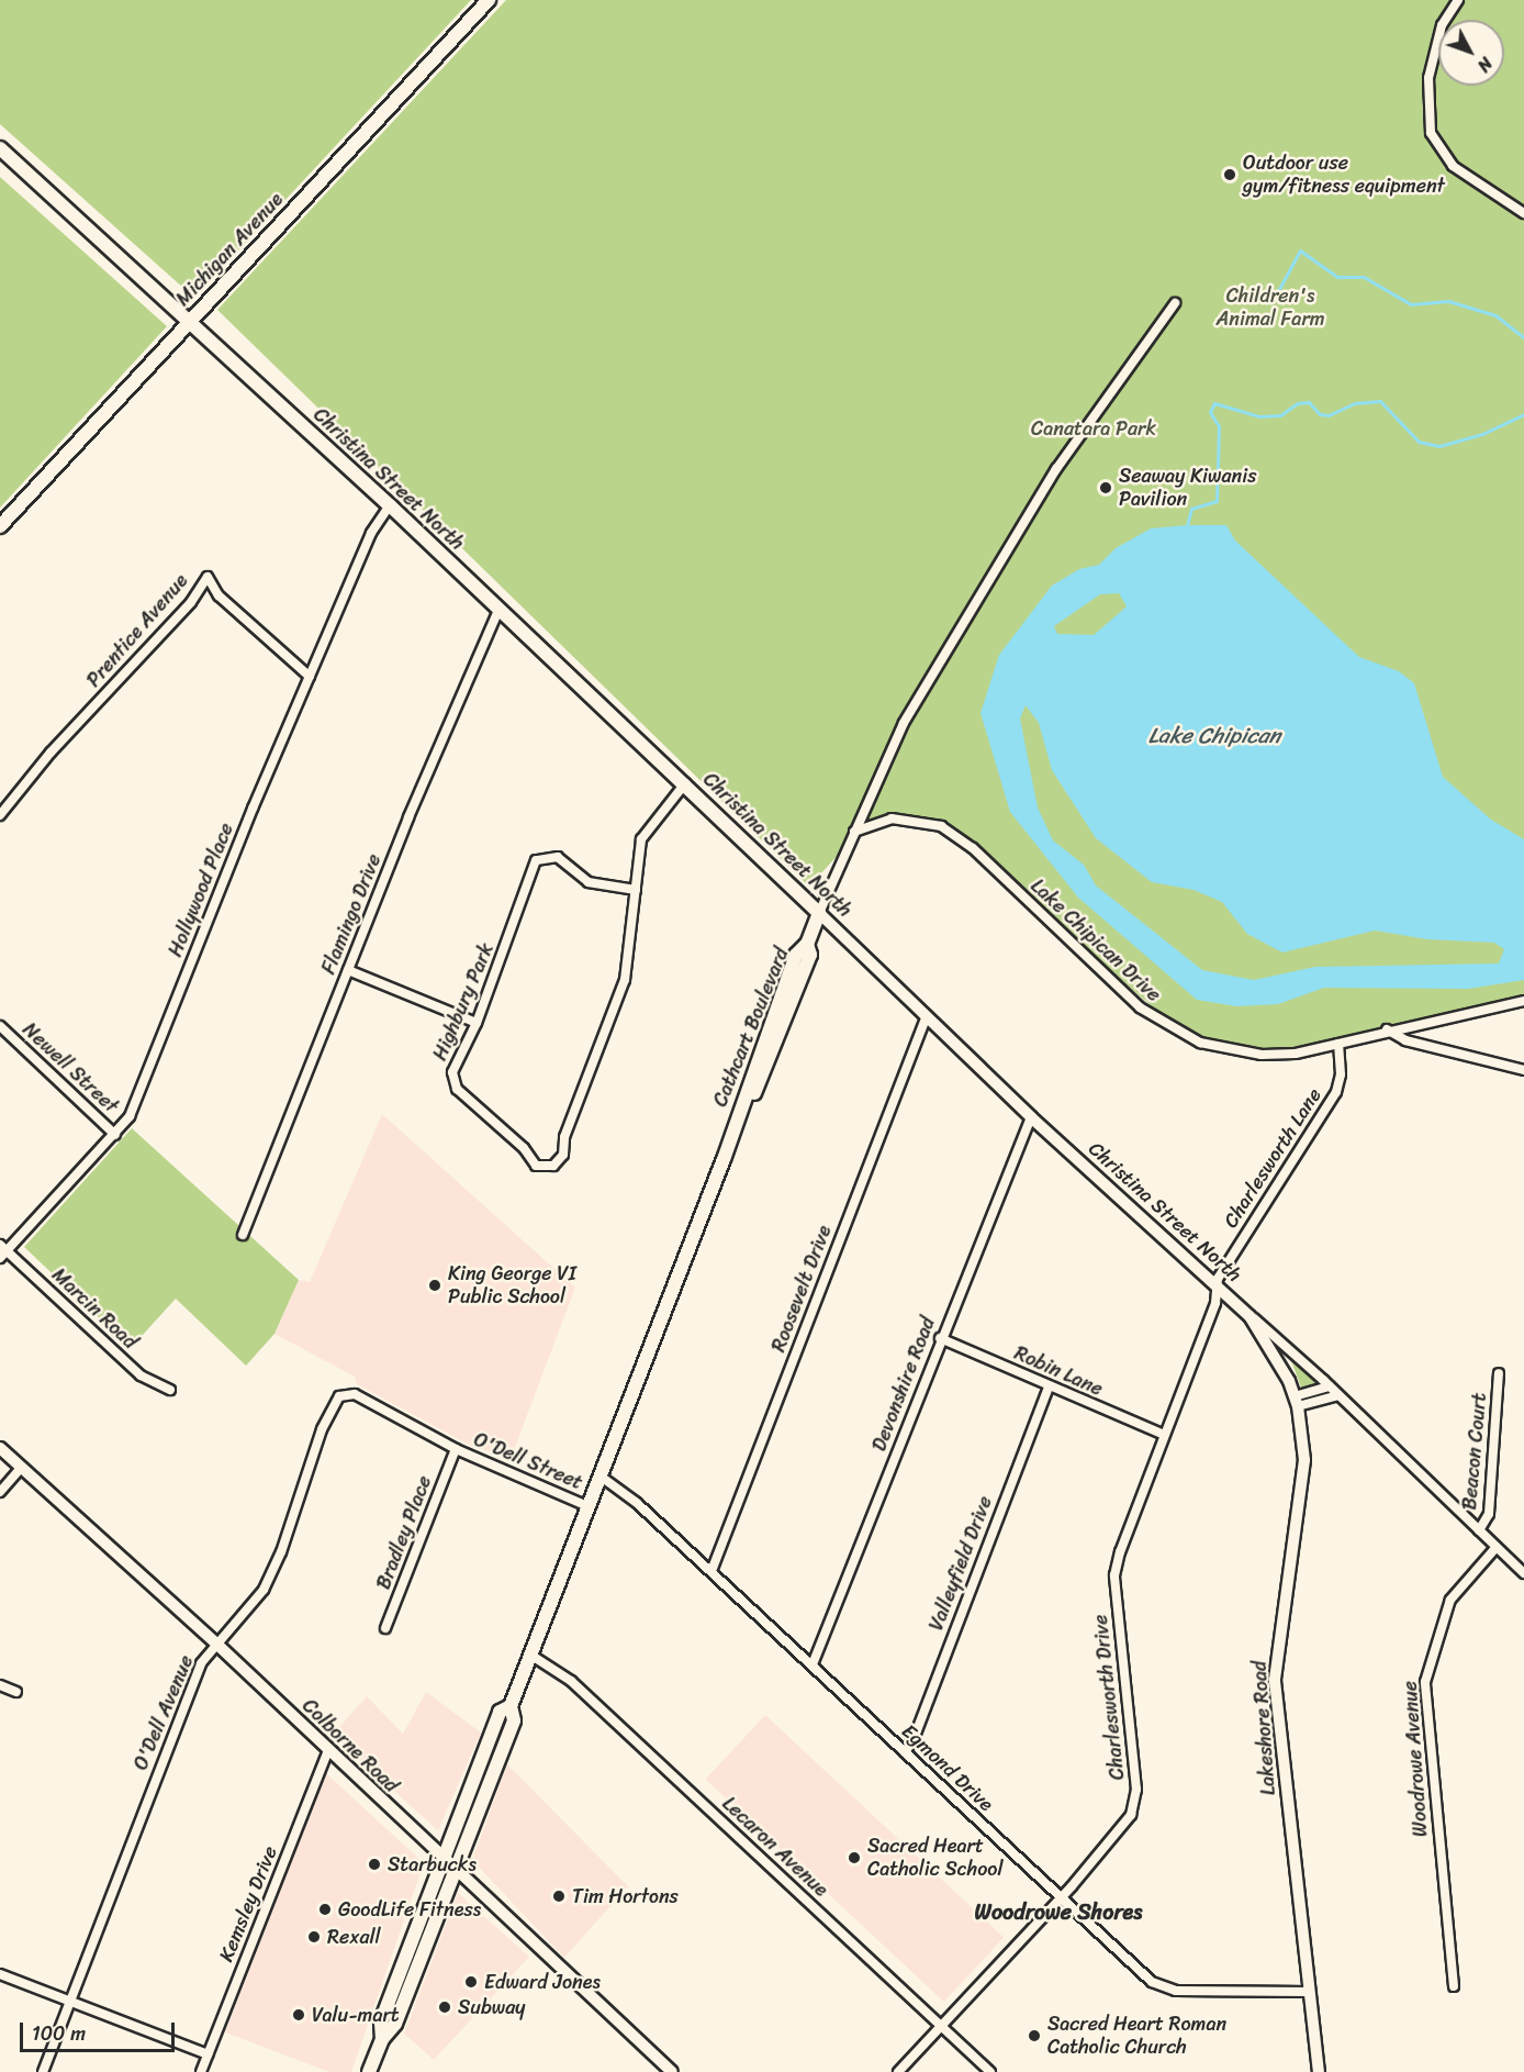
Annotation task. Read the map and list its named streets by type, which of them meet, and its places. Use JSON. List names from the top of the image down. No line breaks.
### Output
{"streets":{"main road":["Michigan Avenue","Christina Street North","Cathcart Boulevard"],"street":["Prentice Avenue","Hollywood Place","Flamingo Drive","Lake Chipican Drive","Highbury Park","Newell Street","Charlesworth Lane","Roosevelt Drive","Marcin Road","Robin Lane","Devonshire Road","Beacon Court","O'Dell Street","Bradley Place","Valleyfield Drive","Charlesworth Drive","O'Dell Avenue","Lakeshore Road","Colborne Road","Woodrowe Avenue","Egmond Drive","Lecaron Avenue","Kemsley Drive"]},"crossings":[["Michigan Avenue","Christina Street North"],["Christina Street North","Hollywood Place"],["Christina Street North","Flamingo Drive"],["Christina Street North","Highbury Park"],["Christina Street North","Cathcart Boulevard"],["Christina Street North","Charlesworth Lane"],["Christina Street North","Roosevelt Drive"],["Christina Street North","Devonshire Road"],["Christina Street North","Beacon Court"],["Christina Street North","Charlesworth Drive"],["Christina Street North","Lakeshore Road"],["Christina Street North","Woodrowe Avenue"],["Prentice Avenue","Hollywood Place"],["Hollywood Place","Newell Street"],["Hollywood Place","Marcin Road"],["Lake Chipican Drive","Charlesworth Lane"],["Cathcart Boulevard","O'Dell Street"],["Cathcart Boulevard","Egmond Drive"],["Cathcart Boulevard","Lecaron Avenue"],["Charlesworth Lane","Charlesworth Drive"],["Roosevelt Drive","Egmond Drive"],["Robin Lane","Devonshire Road"],["Robin Lane","Valleyfield Drive"],["Robin Lane","Charlesworth Drive"],["Devonshire Road","Egmond Drive"],["O'Dell Street","Bradley Place"],["O'Dell Street","O'Dell Avenue"],["Bradley Place","O'Dell Avenue"],["Valleyfield Drive","Egmond Drive"],["Charlesworth Drive","Egmond Drive"],["Charlesworth Drive","Lecaron Avenue"],["O'Dell Avenue","Colborne Road"],["Lakeshore Road","Egmond Drive"],["Colborne Road","Kemsley Drive"]],"districts":["Woodrowe Shores"],"water":["Lake Chipican"],"parks":["Children's Animal Farm","Canatara Park"],"places":["Outdoor use gym/fitness equipment","Seaway Kiwanis Pavilion","King George VI Public School","Sacred Heart Catholic School","Starbucks","Tim Hortons","GoodLife Fitness","Rexall","Edward Jones","Subway","Valu-mart","Sacred Heart Roman Catholic Church"],"scale_bar":"100 m","north":"bottom right"}
